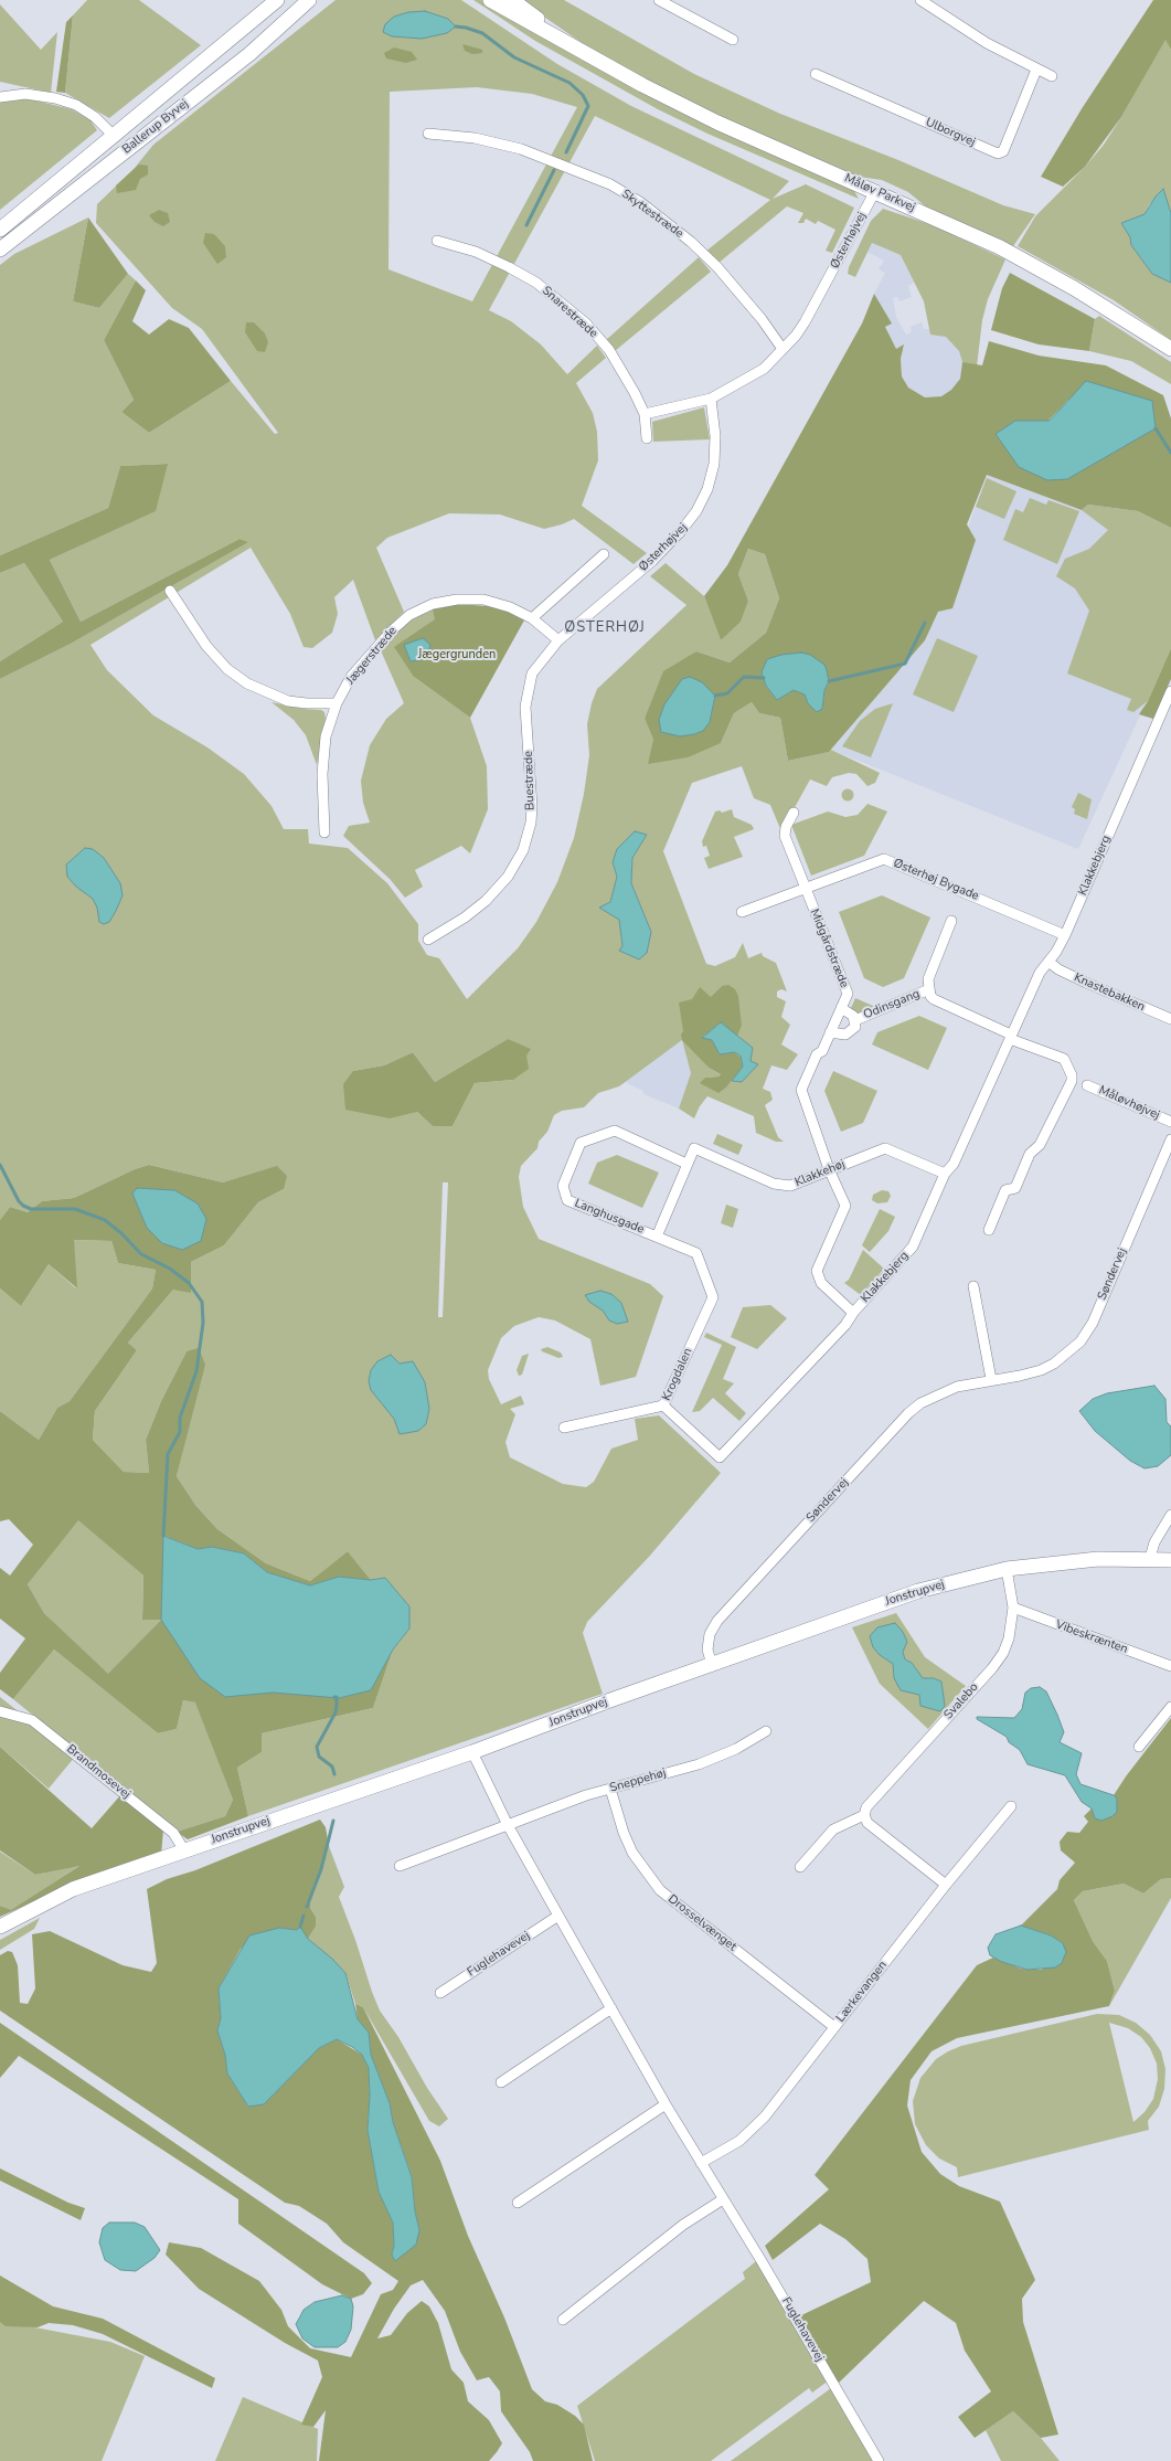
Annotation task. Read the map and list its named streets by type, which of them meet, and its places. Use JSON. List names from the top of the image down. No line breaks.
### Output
{"streets":{"street":["Ballerup Byvej","Ulborgvej","Måløv Parkvej","Skyttestræde","Østerhøjvej","Snarestræde","Jægerstræde","Buestræde","Klakkebjerg","Østerhøj Bygade","Midgårdstræde","Knastebakken","Odinsgang","Måløvhøjvej","Klakkehøj","Langhusgade","Søndervej","Krogdalen","Jonstrupvej","Vibeskrænten","Svalebo","Brandmosevej","Sneppehøj","Drosselvænget","Fuglehavevej","Lærkevangen"]},"crossings":[["Måløv Parkvej","Østerhøjvej"],["Skyttestræde","Østerhøjvej"],["Østerhøjvej","Snarestræde"],["Østerhøjvej","Jægerstræde"],["Østerhøjvej","Buestræde"],["Jægerstræde","Buestræde"],["Klakkebjerg","Østerhøj Bygade"],["Klakkebjerg","Midgårdstræde"],["Klakkebjerg","Knastebakken"],["Klakkebjerg","Klakkehøj"],["Klakkebjerg","Krogdalen"],["Østerhøj Bygade","Midgårdstræde"],["Midgårdstræde","Odinsgang"],["Midgårdstræde","Klakkehøj"],["Klakkehøj","Langhusgade"],["Langhusgade","Krogdalen"],["Søndervej","Jonstrupvej"],["Jonstrupvej","Svalebo"],["Jonstrupvej","Brandmosevej"],["Jonstrupvej","Fuglehavevej"],["Vibeskrænten","Svalebo"],["Sneppehøj","Drosselvænget"],["Sneppehøj","Fuglehavevej"],["Drosselvænget","Lærkevangen"],["Fuglehavevej","Lærkevangen"]],"districts":["ØSTERHØJ"],"parks":["Jægergrunden"]}
